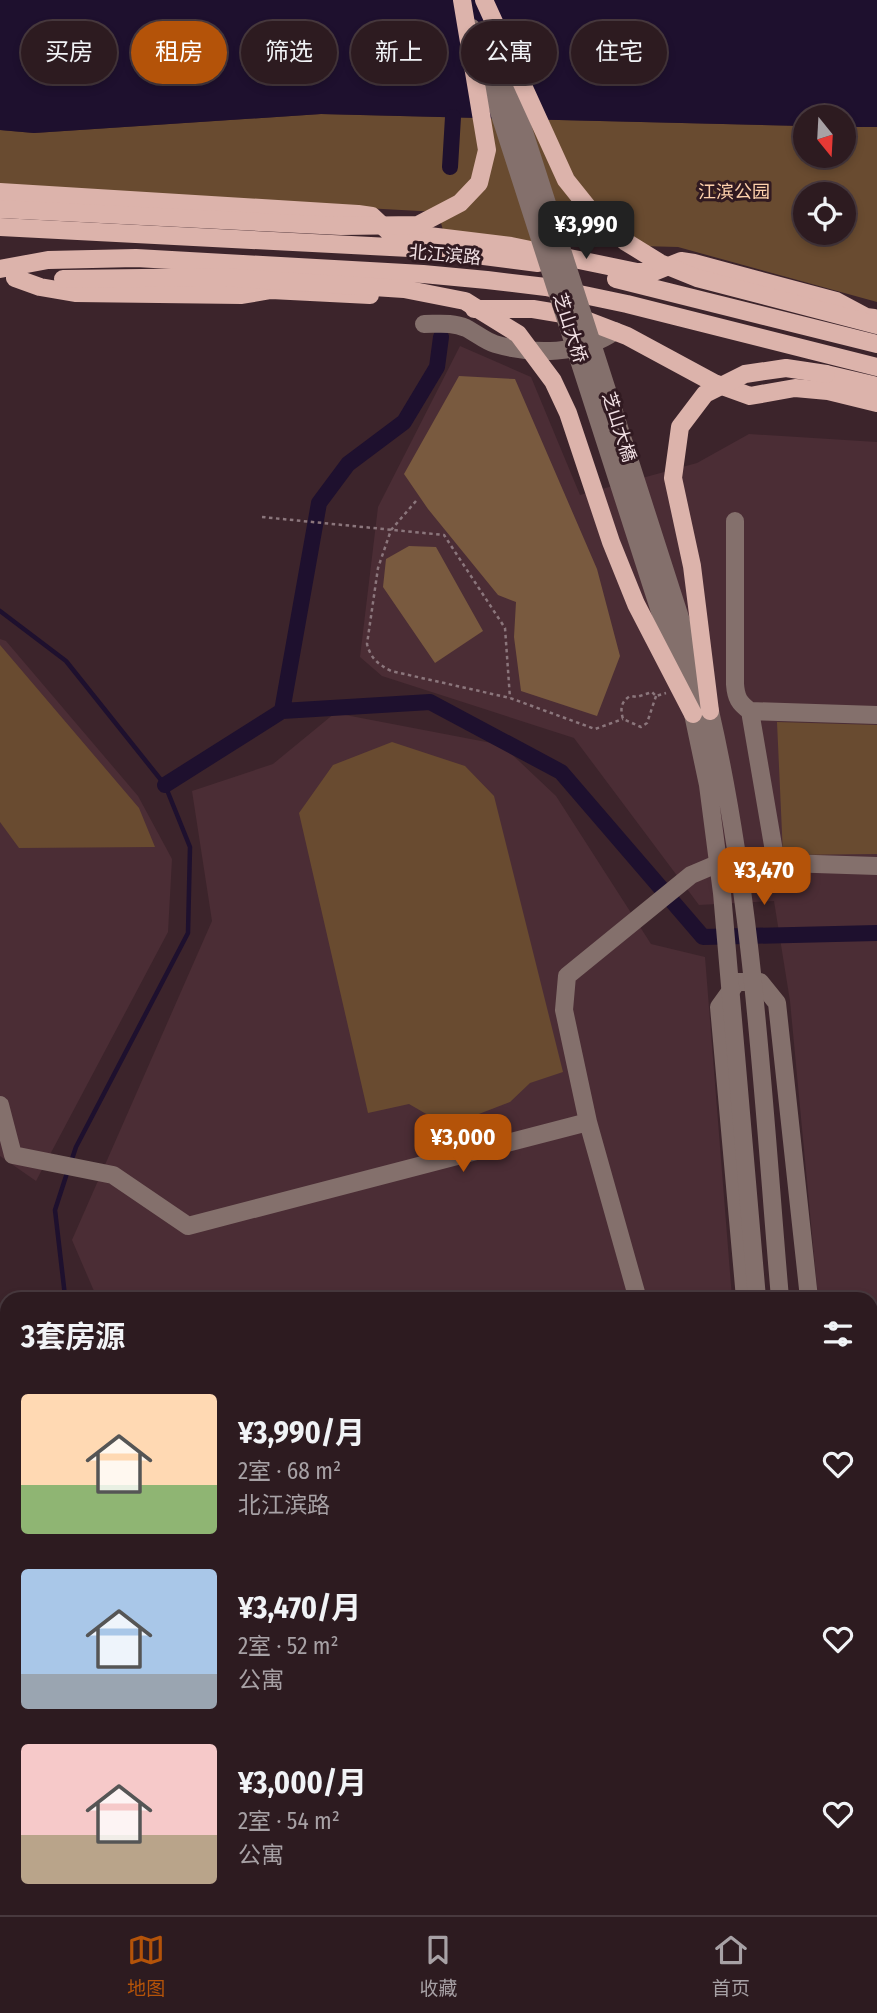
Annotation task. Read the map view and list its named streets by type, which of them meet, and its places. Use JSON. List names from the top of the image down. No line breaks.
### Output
{"streets":{"main road":["北江滨路"],"street":["芝山大桥","芝山大橋"]},"crossings":[["芝山大桥","芝山大橋"]],"parks":["江滨公园"],"north":"bottom","page":{"chip":["买房","租房","筛选","新上","公寓","住宅"],"price":["¥3,990","¥3,470","¥3,000"],"heading":"3套房源","list":[{"name":"¥3,990/月","note":"2室 · 68 m² · 北江滨路"},{"name":"¥3,470/月","note":"2室 · 52 m² · 公寓"},{"name":"¥3,000/月","note":"2室 · 54 m² · 公寓"}],"tabs":["地图","收藏","首页"]}}
